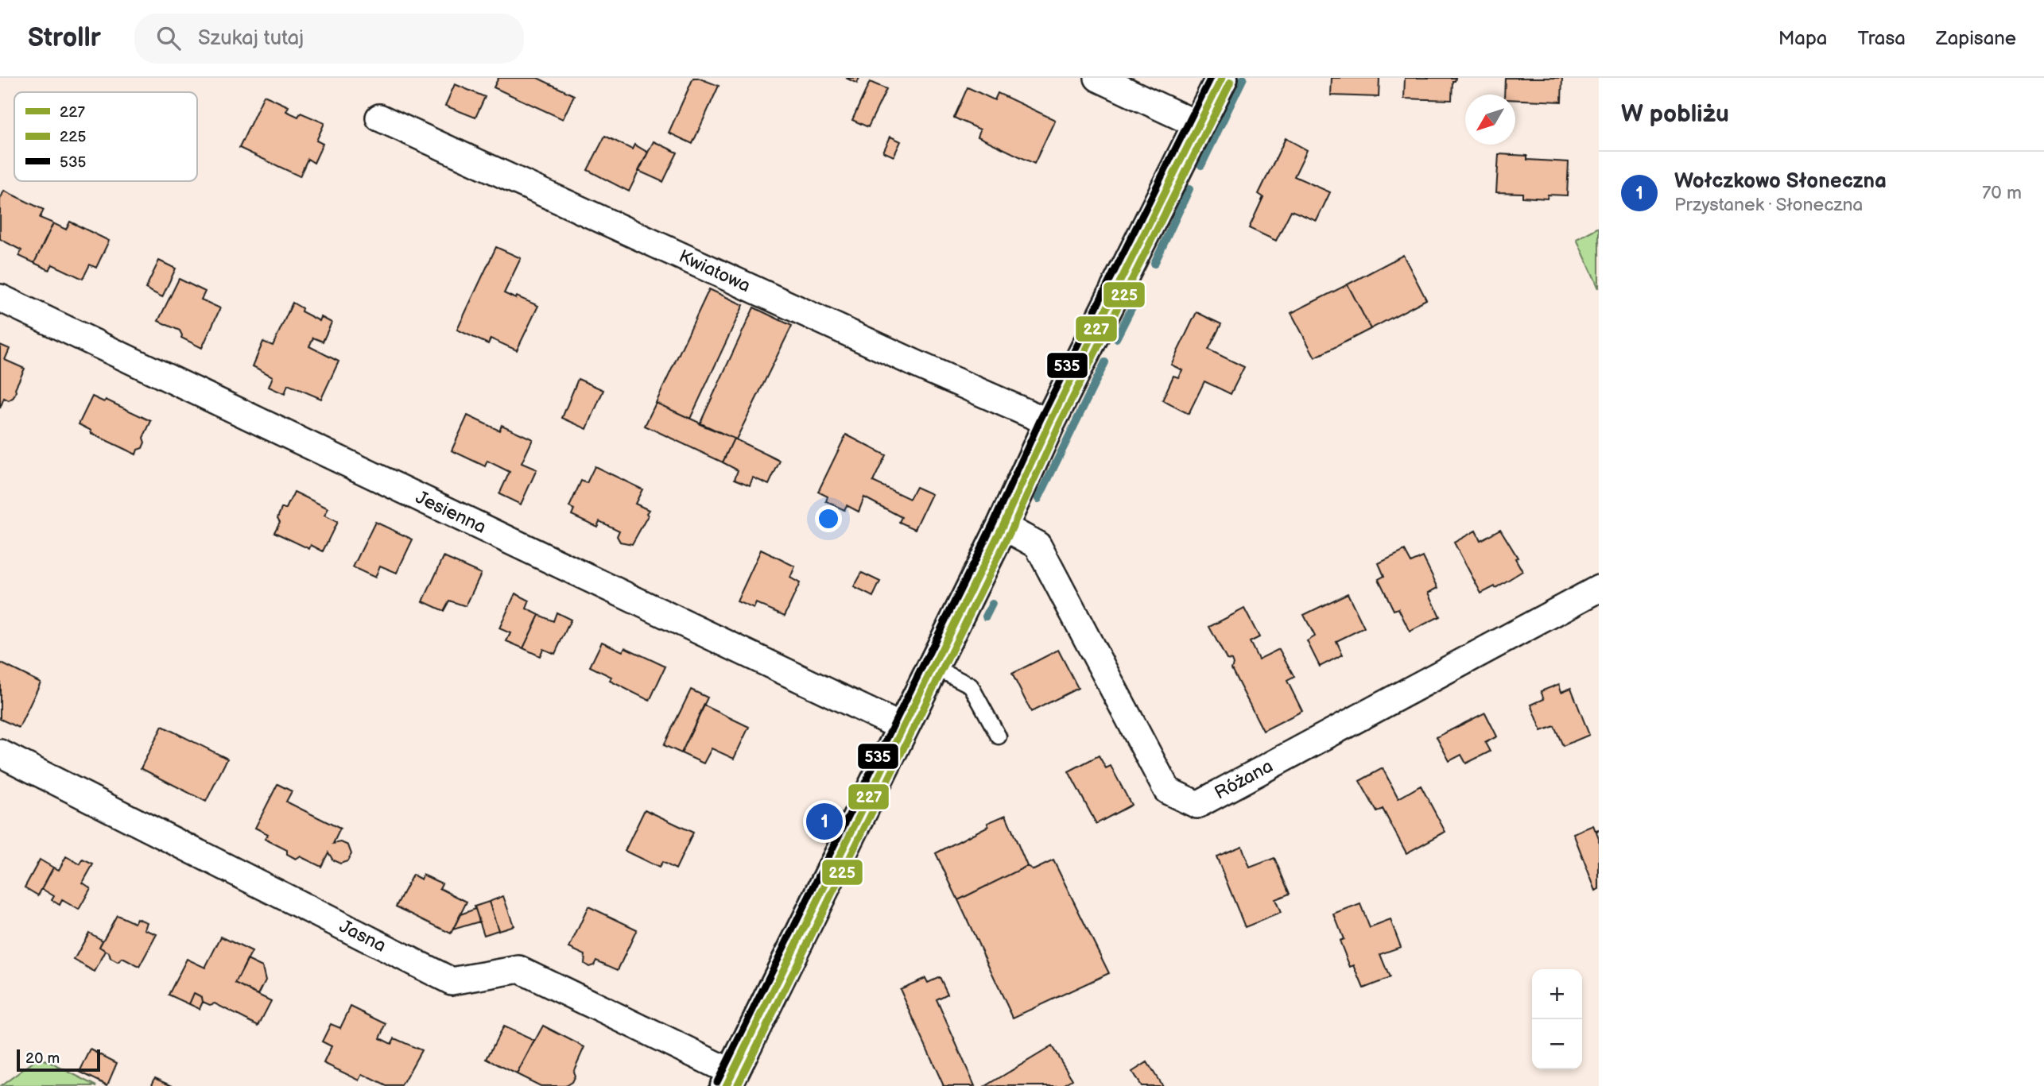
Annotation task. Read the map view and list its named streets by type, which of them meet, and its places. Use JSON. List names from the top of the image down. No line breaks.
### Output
{"streets":{"street":["Kwiatowa","Jesienna","Różana","Jasna"]},"lines":["transit line 227","transit line 535","transit line 225"],"legend":["227","225","535"],"scale_bar":"20 m","north":"bottom left","page":{"header":"Strollr","search":"Szukaj tutaj","nav":["Mapa","Trasa","Zapisane"],"heading":"W pobliżu","list":[{"mark":"1","name":"Wołczkowo Słoneczna","note":"Przystanek · Słoneczna","value":"70 m"}],"pins":"1","map_buttons":["+","−"],"scale":"20 m"}}
